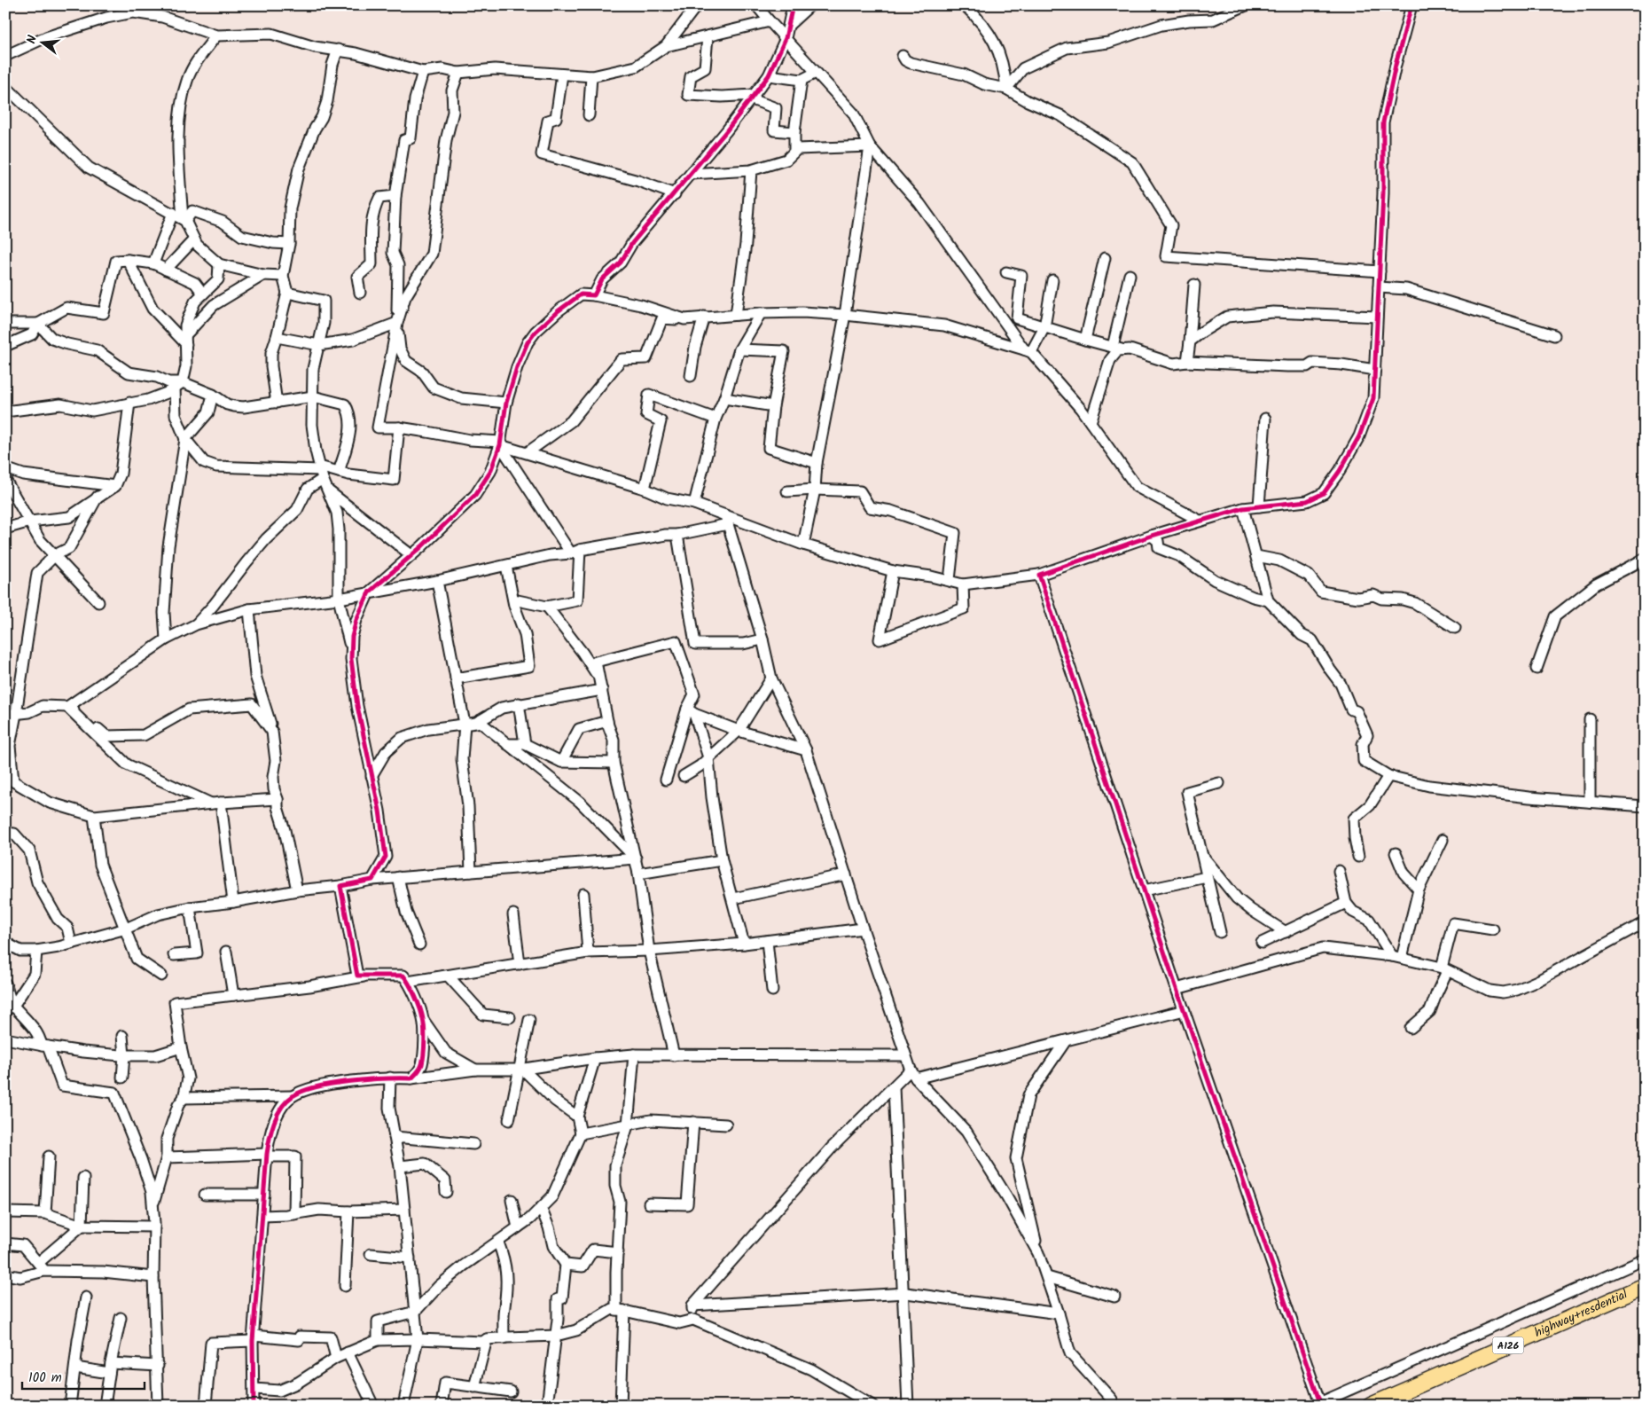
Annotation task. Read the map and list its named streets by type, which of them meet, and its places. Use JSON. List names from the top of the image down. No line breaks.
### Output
{"streets":{"highway":["highway+resdential","A126"]},"scale_bar":"100 m","north":"left"}
